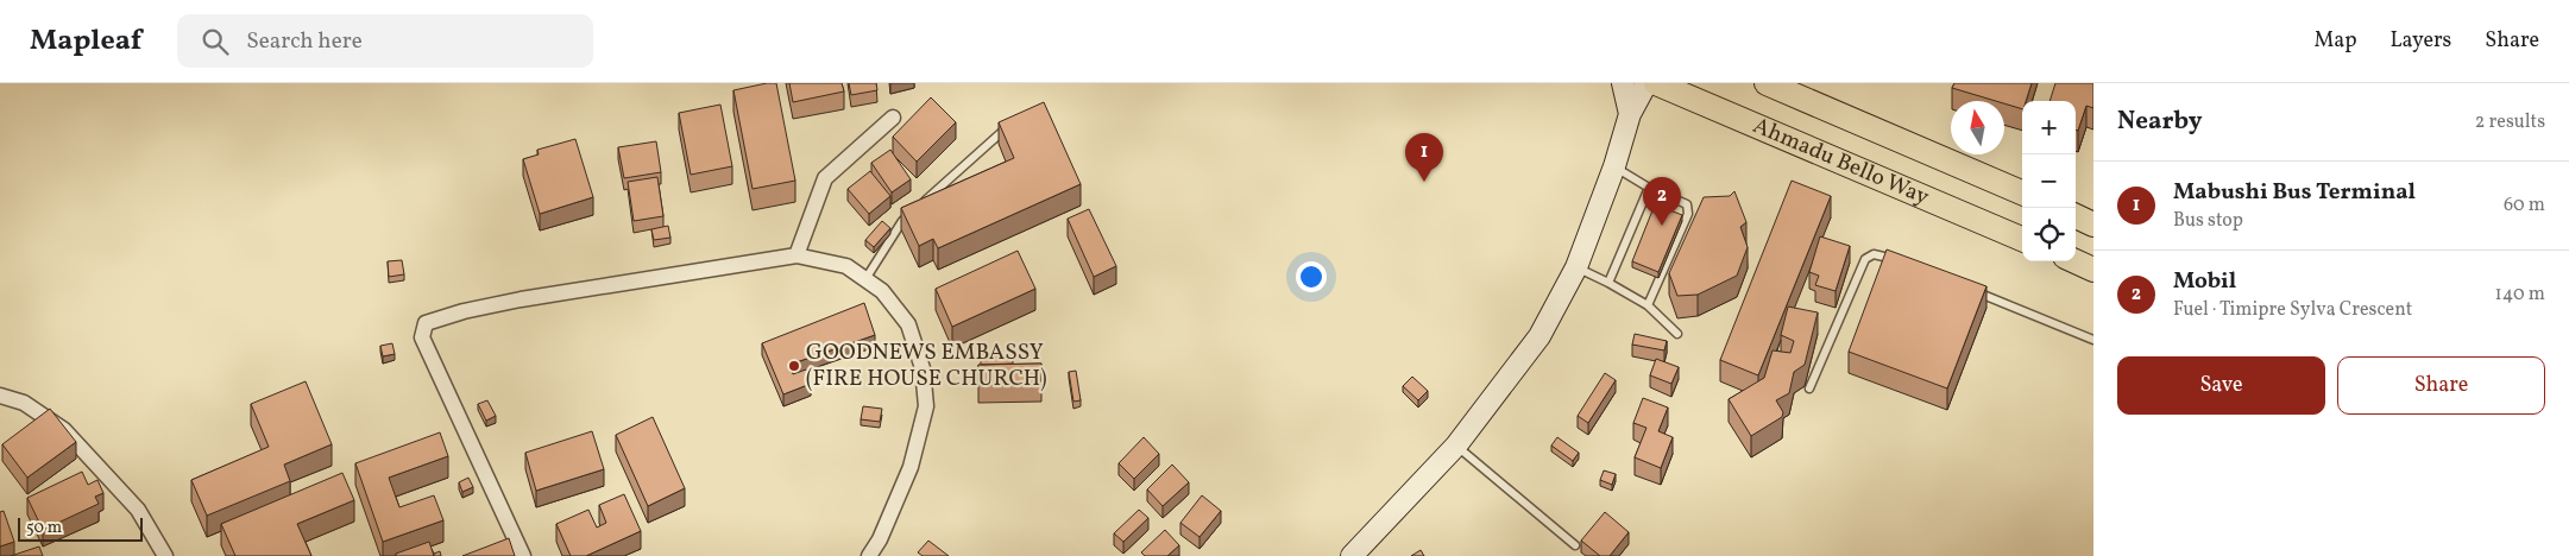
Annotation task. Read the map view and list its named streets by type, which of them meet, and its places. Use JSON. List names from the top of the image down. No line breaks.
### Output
{"streets":{"main road":["Ahmadu Bello Way"]},"places":["GOODNEWS EMBASSY (FIRE HOUSE CHURCH)"],"scale_bar":"50 m","north":"top","page":{"header":"Mapleaf","search":"Search here","nav":["Map","Layers","Share"],"heading":["Nearby","2 results"],"map_buttons":["+","−"],"pins":["1","2"],"list":[{"mark":"1","name":"Mabushi Bus Terminal","note":"Bus stop","value":"60 m"},{"mark":"2","name":"Mobil","note":"Fuel · Timipre Sylva Crescent","value":"140 m"}],"buttons":["Save","Share"],"scale":"50 m"}}
